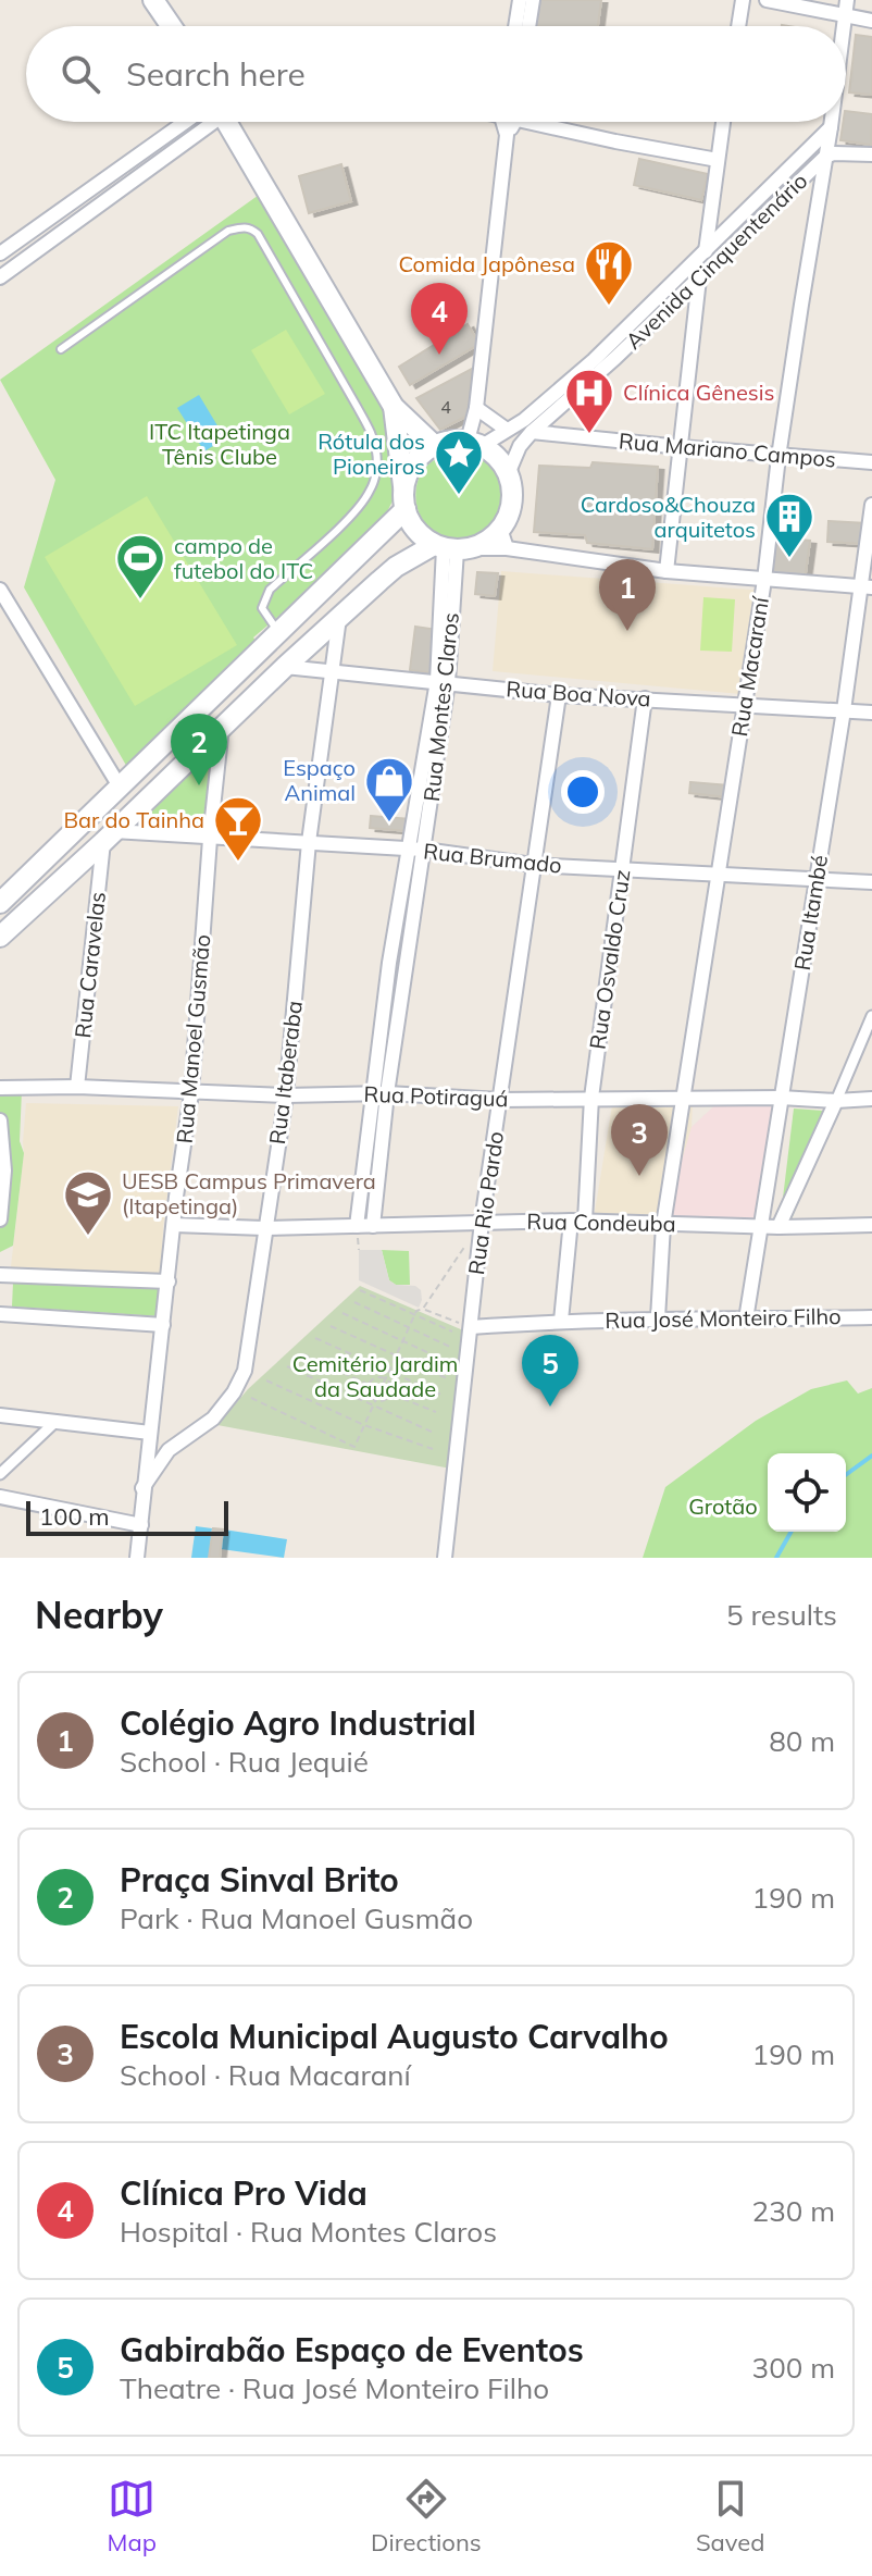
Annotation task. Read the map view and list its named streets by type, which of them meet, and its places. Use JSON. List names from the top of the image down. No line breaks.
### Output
{"streets":{"street":["Avenida Cinquentenário","Rua Mariano Campos","Rua Macaraní","Rua Boa Nova","Rua Montes Claros","Rua Brumado","Rua Itambé","Rua Osvaldo Cruz","Rua Caravelas","Rua Manoel Gusmão","Rua Itaberaba","Rua Potiraguá","Rua Rio Pardo","Rua Condeuba","Rua José Monteiro Filho"]},"crossings":[["Avenida Cinquentenário","Rua Mariano Campos"],["Avenida Cinquentenário","Rua Macaraní"],["Avenida Cinquentenário","Rua Montes Claros"],["Rua Mariano Campos","Rua Macaraní"],["Rua Macaraní","Rua Boa Nova"],["Rua Macaraní","Rua Brumado"],["Rua Macaraní","Rua Potiraguá"],["Rua Macaraní","Rua Condeuba"],["Rua Macaraní","Rua José Monteiro Filho"],["Rua Boa Nova","Rua Montes Claros"],["Rua Boa Nova","Rua Itambé"],["Rua Boa Nova","Rua Osvaldo Cruz"],["Rua Boa Nova","Rua Itaberaba"],["Rua Boa Nova","Rua Rio Pardo"],["Rua Montes Claros","Rua Brumado"],["Rua Montes Claros","Rua Potiraguá"],["Rua Montes Claros","Rua Condeuba"],["Rua Brumado","Rua Itambé"],["Rua Brumado","Rua Osvaldo Cruz"],["Rua Brumado","Rua Caravelas"],["Rua Brumado","Rua Manoel Gusmão"],["Rua Brumado","Rua Itaberaba"],["Rua Brumado","Rua Rio Pardo"],["Rua Itambé","Rua Potiraguá"],["Rua Itambé","Rua Condeuba"],["Rua Itambé","Rua José Monteiro Filho"],["Rua Osvaldo Cruz","Rua Potiraguá"],["Rua Osvaldo Cruz","Rua Condeuba"],["Rua Osvaldo Cruz","Rua José Monteiro Filho"],["Rua Caravelas","Rua Potiraguá"],["Rua Manoel Gusmão","Rua Itaberaba"],["Rua Manoel Gusmão","Rua Potiraguá"],["Rua Manoel Gusmão","Rua Condeuba"],["Rua Itaberaba","Rua Potiraguá"],["Rua Itaberaba","Rua Condeuba"],["Rua Potiraguá","Rua Rio Pardo"],["Rua Rio Pardo","Rua Condeuba"],["Rua Rio Pardo","Rua José Monteiro Filho"]],"parks":["ITC Itapetinga Tênis Clube","Cemitério Jardim da Saudade","Grotão"],"places":{"restaurant":["Comida Japônesa"],"hospital":["Clínica Gênesis"],"place":["Rótula dos Pioneiros"],"building":["Cardoso&Chouza arquitetos"],"sports":["campo de futebol do ITC"],"shop":["Espaço Animal"],"bar":["Bar do Tainha"],"school or university":["UESB Campus Primavera (Itapetinga)"]},"house_numbers":["4"],"scale_bar":"100 m","page":{"search":"Search here","pins":["4","1","2","3","5"],"scale":"100 m","heading":["Nearby","5 results"],"list":[{"mark":"1","name":"Colégio Agro Industrial","note":"School · Rua Jequié","value":"80 m"},{"mark":"2","name":"Praça Sinval Brito","note":"Park · Rua Manoel Gusmão","value":"190 m"},{"mark":"3","name":"Escola Municipal Augusto Carvalho","note":"School · Rua Macaraní","value":"190 m"},{"mark":"4","name":"Clínica Pro Vida","note":"Hospital · Rua Montes Claros","value":"230 m"},{"mark":"5","name":"Gabirabão Espaço de Eventos","note":"Theatre · Rua José Monteiro Filho","value":"300 m"}],"nav":["Map","Directions","Saved"]}}
